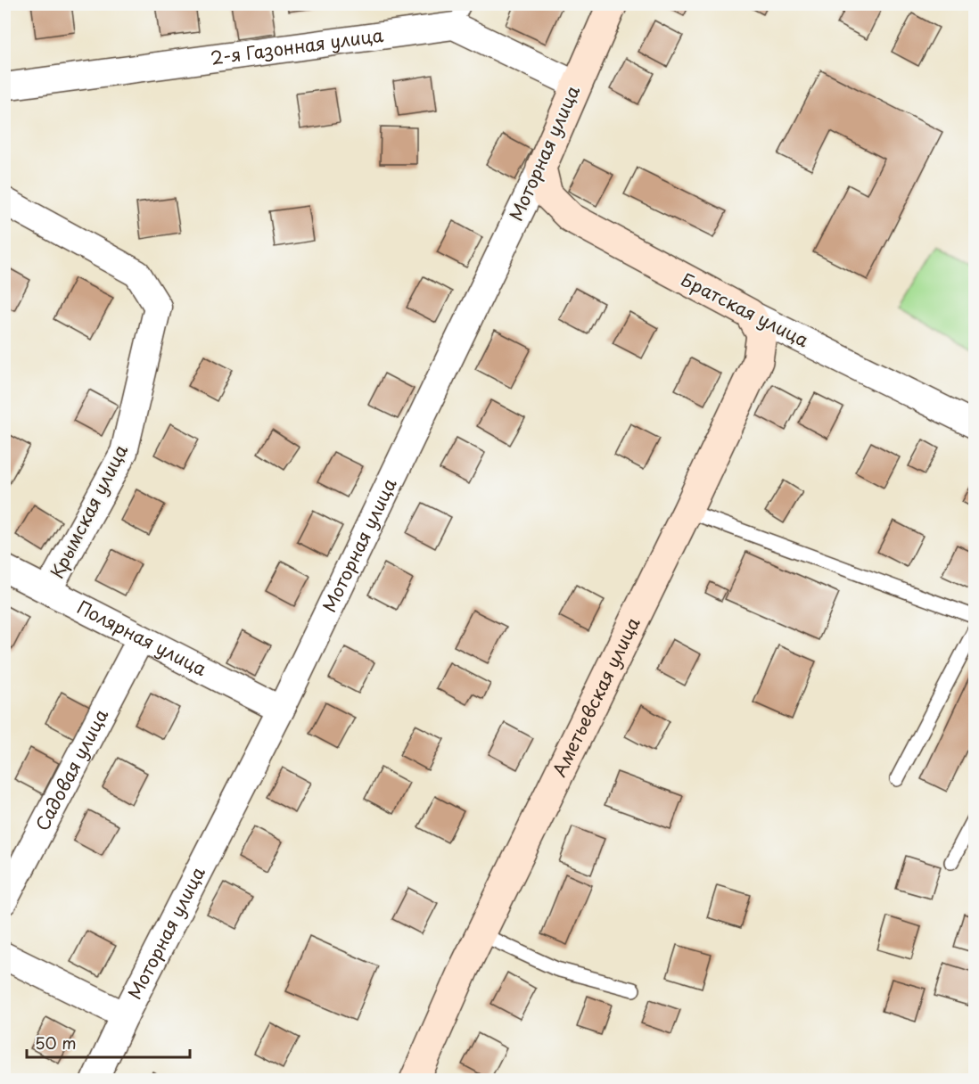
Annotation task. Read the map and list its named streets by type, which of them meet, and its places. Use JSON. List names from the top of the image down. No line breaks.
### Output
{"streets":{"street":["2-я Газонная улица","Моторная улица","Братская улица","Крымская улица","Полярная улица","Аметьевская улица","Садовая улица"]},"crossings":[["2-я Газонная улица","Моторная улица"],["Моторная улица","Братская улица"],["Моторная улица","Полярная улица"],["Братская улица","Аметьевская улица"],["Крымская улица","Полярная улица"],["Полярная улица","Садовая улица"]],"scale_bar":"50 m"}
